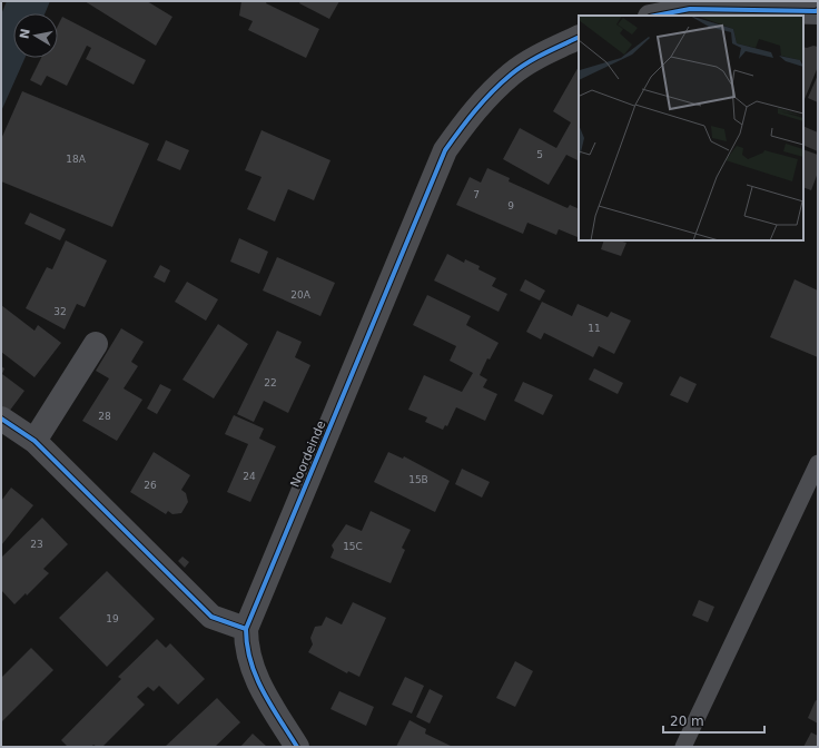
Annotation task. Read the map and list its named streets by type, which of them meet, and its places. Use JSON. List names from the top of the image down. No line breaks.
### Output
{"streets":{"street":["Noordeinde"]},"house_numbers":["5","18A","7","9","20A","32","11","22","28","24","15B","26","23","15C","19"],"scale_bar":"20 m","north":"left"}
